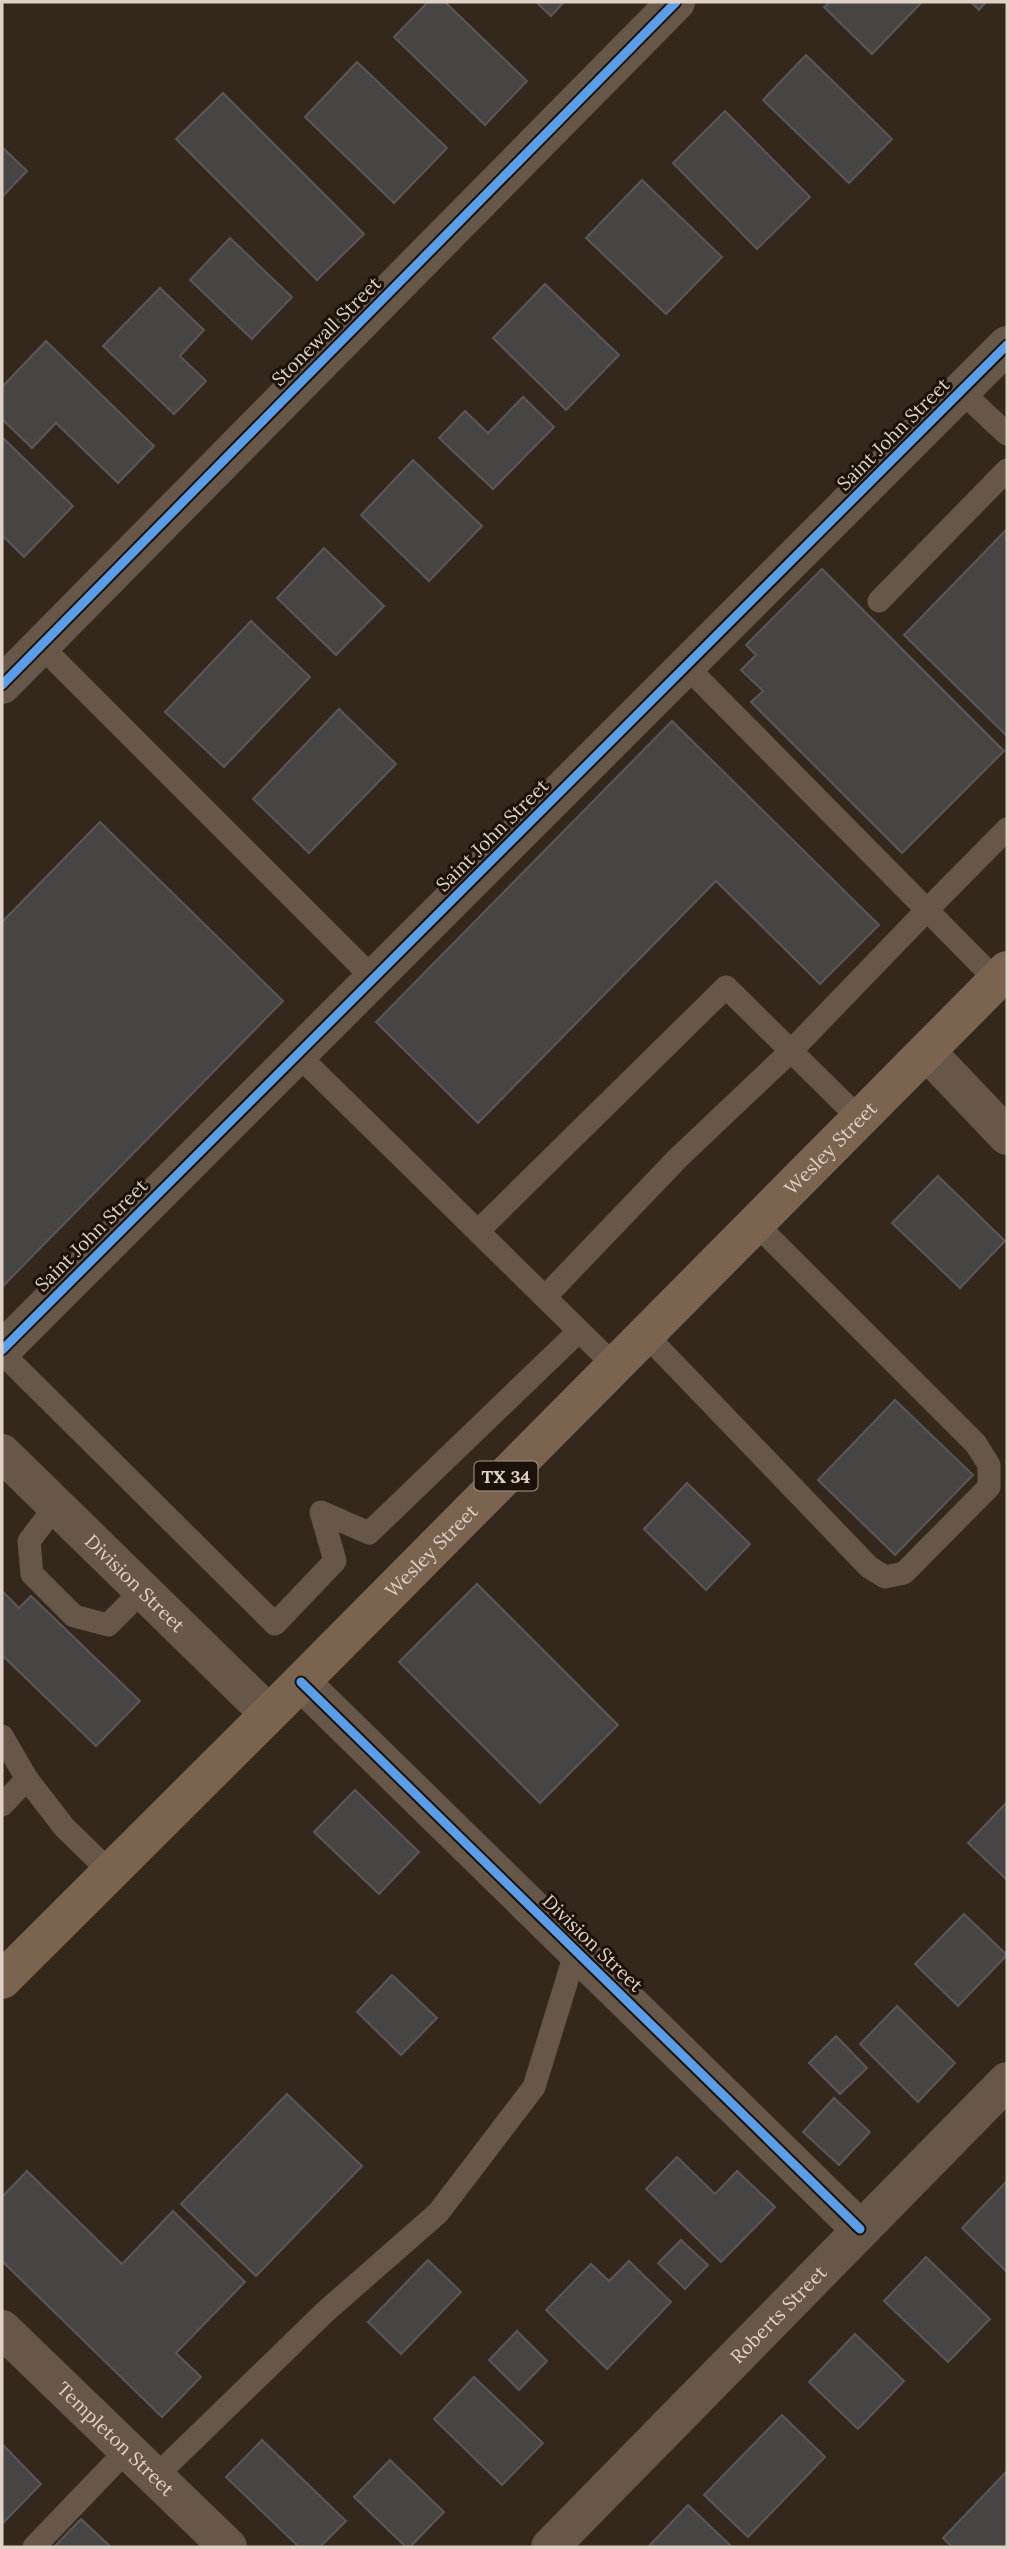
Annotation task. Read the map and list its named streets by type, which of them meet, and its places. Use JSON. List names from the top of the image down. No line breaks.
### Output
{"streets":{"main road":["Wesley Street","TX 34"],"street":["Stonewall Street","Saint John Street","Division Street","Roberts Street","Templeton Street"]},"crossings":[["Wesley Street","Division Street"],["Division Street","Roberts Street"]]}
